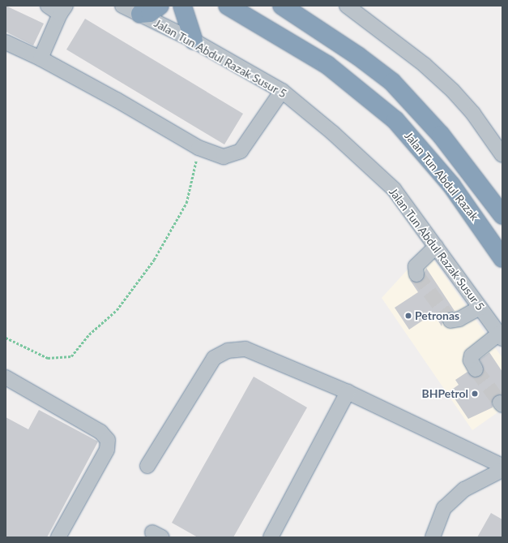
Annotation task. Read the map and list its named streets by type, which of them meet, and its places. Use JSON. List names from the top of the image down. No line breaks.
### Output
{"streets":{"highway":["Jalan Tun Abdul Razak"],"street":["Jalan Tun Abdul Razak Susur 5"]},"places":["Petronas","BHPetrol"]}
